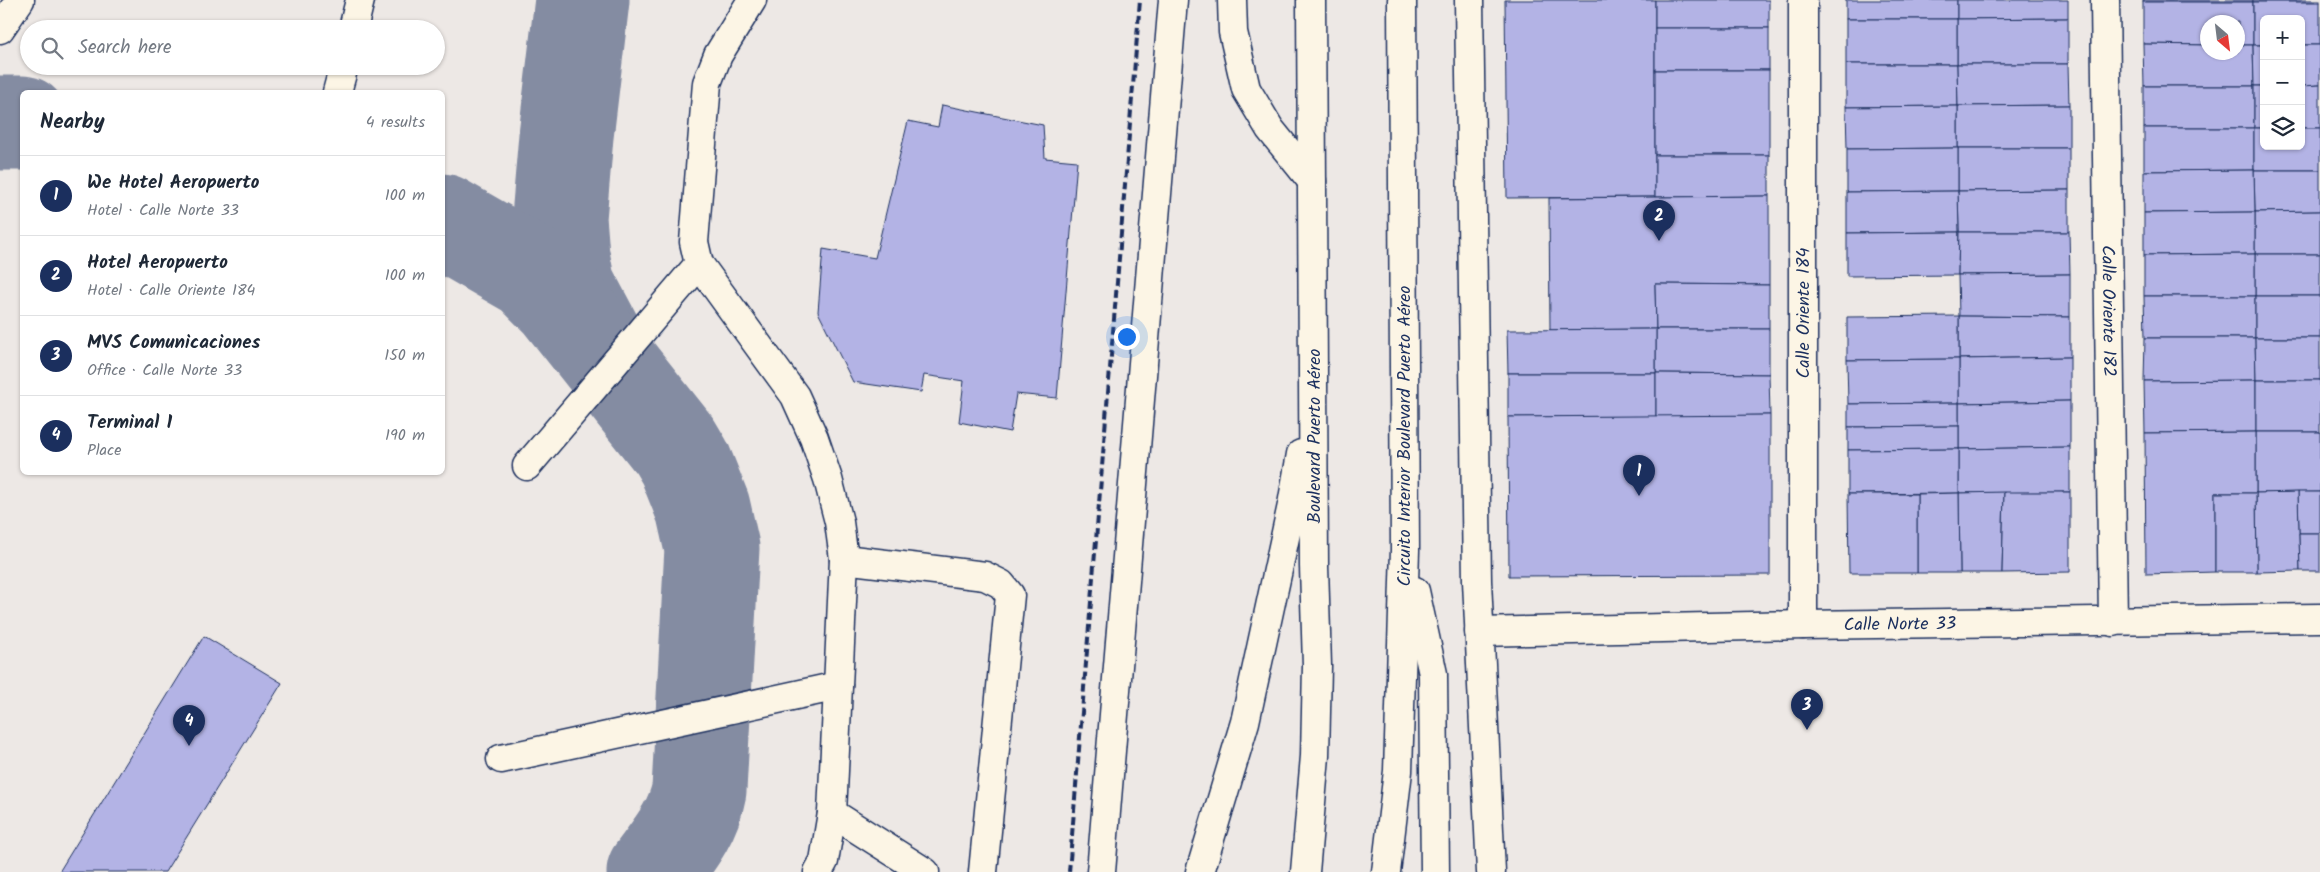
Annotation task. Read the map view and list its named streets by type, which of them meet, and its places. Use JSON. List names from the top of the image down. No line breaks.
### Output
{"streets":{"main road":["Calle Oriente 182","Calle Oriente 184","Boulevard Puerto Aéreo","Circuito Interior Boulevard Puerto Aéreo","Calle Norte 33"]},"crossings":[["Calle Oriente 182","Calle Norte 33"],["Calle Oriente 184","Calle Norte 33"]],"north":"bottom right","page":{"map_buttons":["+","−"],"search":"Search here","heading":["Nearby","4 results"],"list":[{"mark":"1","name":"We Hotel Aeropuerto","note":"Hotel · Calle Norte 33","value":"100 m"},{"mark":"2","name":"Hotel Aeropuerto","note":"Hotel · Calle Oriente 184","value":"100 m"},{"mark":"3","name":"MVS Comunicaciones","note":"Office · Calle Norte 33","value":"150 m"},{"mark":"4","name":"Terminal 1","note":"Place","value":"190 m"}],"pins":["2","1","3","4"]}}
